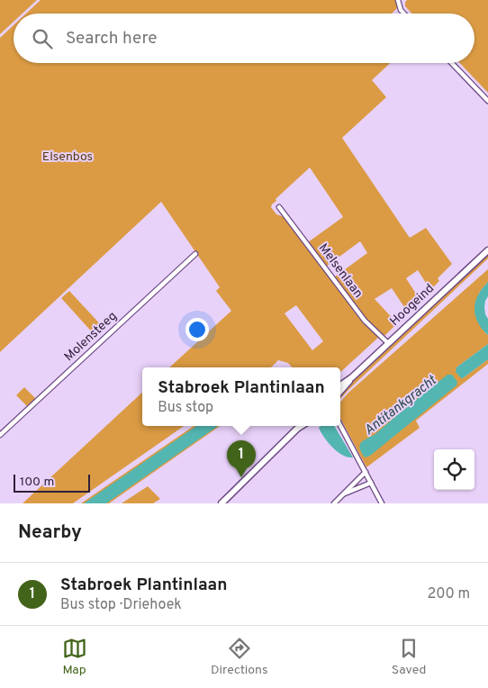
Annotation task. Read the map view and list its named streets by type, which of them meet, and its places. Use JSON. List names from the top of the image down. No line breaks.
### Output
{"streets":{"main road":["Hoogeind"],"street":["Melsenlaan","Molensteeg"]},"crossings":[["Melsenlaan","Hoogeind"]],"water":["Antitankgracht"],"parks":["Elsenbos"],"scale_bar":"100 m","page":{"search":"Search here","popup":["Stabroek Plantinlaan","Bus stop"],"pins":"1","scale":"100 m","heading":"Nearby","list":[{"mark":"1","name":"Stabroek Plantinlaan","note":"Bus stop · Driehoek","value":"200 m"}],"nav":["Map","Directions","Saved"]}}
